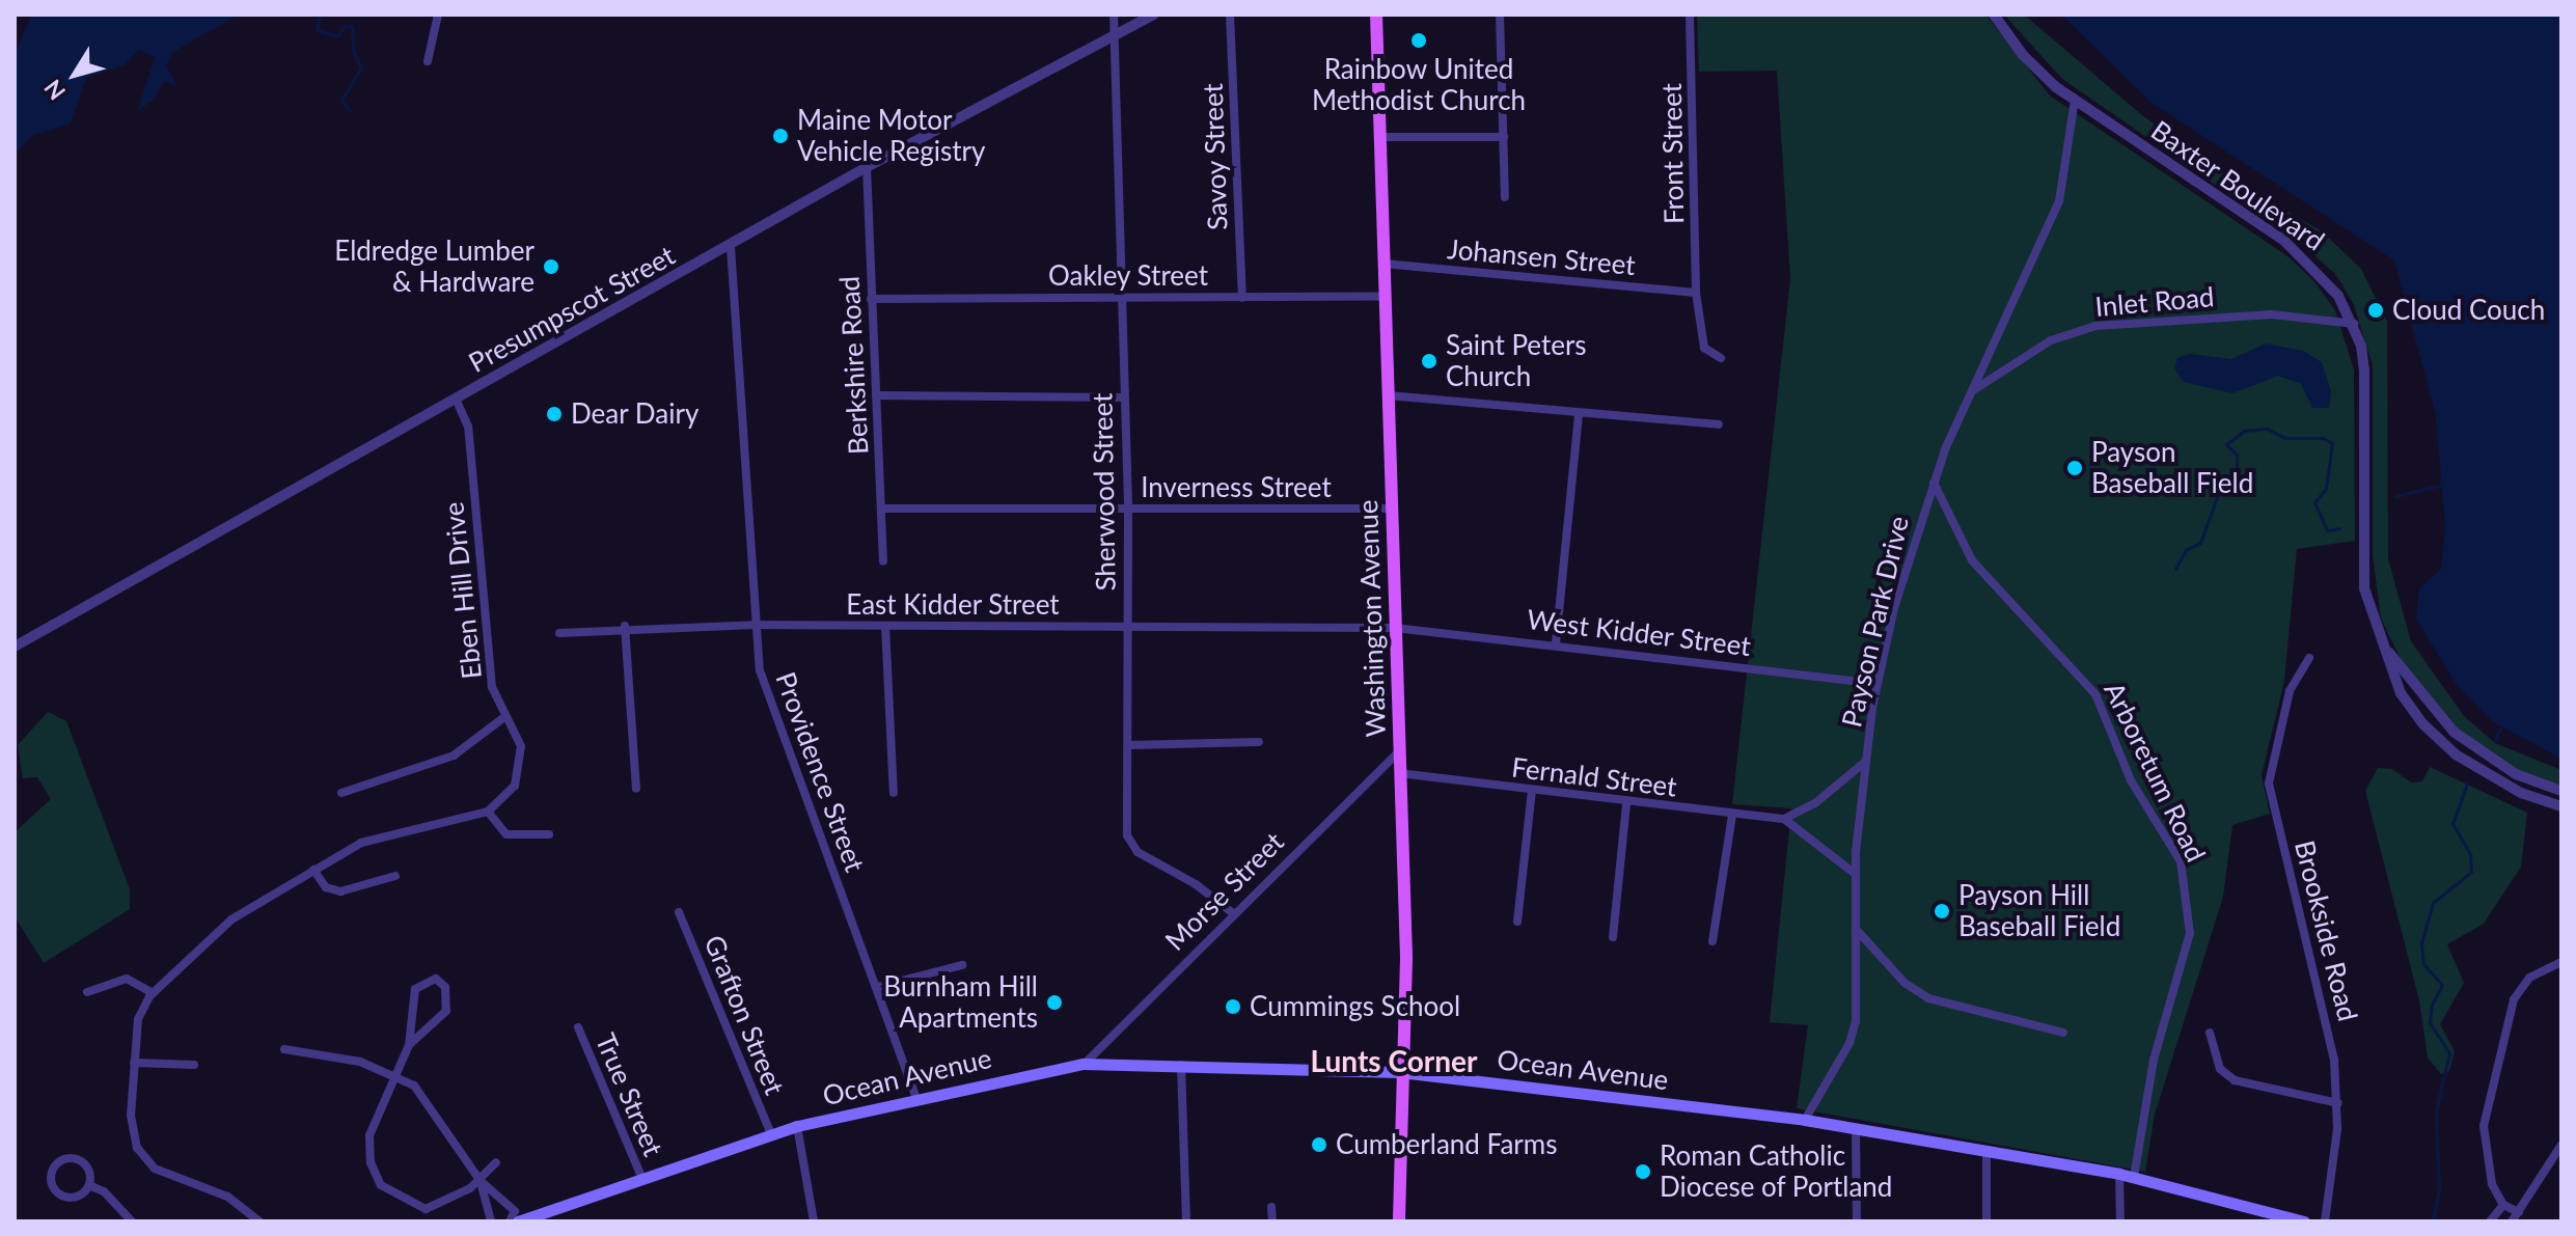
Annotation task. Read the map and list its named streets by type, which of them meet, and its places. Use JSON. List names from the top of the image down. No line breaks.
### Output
{"streets":{"main road":["Washington Avenue","Ocean Avenue"],"street":["Front Street","Savoy Street","Baxter Boulevard","Johansen Street","Oakley Street","Inlet Road","Presumpscot Street","Berkshire Road","Inverness Street","Sherwood Street","Eben Hill Drive","East Kidder Street","Payson Park Drive","West Kidder Street","Providence Street","Arboretum Road","Fernald Street","Morse Street","Brookside Road","Grafton Street","True Street"]},"crossings":[["Front Street","Johansen Street"],["Savoy Street","Oakley Street"],["Baxter Boulevard","Inlet Road"],["Baxter Boulevard","Payson Park Drive"],["Johansen Street","Washington Avenue"],["Oakley Street","Berkshire Road"],["Oakley Street","Sherwood Street"],["Oakley Street","Washington Avenue"],["Inlet Road","Payson Park Drive"],["Presumpscot Street","Berkshire Road"],["Presumpscot Street","Sherwood Street"],["Presumpscot Street","Eben Hill Drive"],["Presumpscot Street","Providence Street"],["Berkshire Road","Inverness Street"],["Inverness Street","Sherwood Street"],["Inverness Street","Washington Avenue"],["Sherwood Street","East Kidder Street"],["Sherwood Street","Morse Street"],["East Kidder Street","Washington Avenue"],["East Kidder Street","West Kidder Street"],["East Kidder Street","Providence Street"],["Washington Avenue","West Kidder Street"],["Washington Avenue","Fernald Street"],["Washington Avenue","Morse Street"],["Washington Avenue","Ocean Avenue"],["Payson Park Drive","West Kidder Street"],["Payson Park Drive","Arboretum Road"],["Payson Park Drive","Ocean Avenue"],["Providence Street","Ocean Avenue"],["Arboretum Road","Ocean Avenue"],["Morse Street","Ocean Avenue"],["Grafton Street","Ocean Avenue"],["Ocean Avenue","True Street"]],"districts":["Lunts Corner"],"places":["Rainbow United Methodist Church","Maine Motor Vehicle Registry","Eldredge Lumber & Hardware","Cloud Couch","Saint Peters Church","Dear Dairy","Payson Baseball Field","Payson Hill Baseball Field","Burnham Hill Apartments","Cummings School","Cumberland Farms","Roman Catholic Diocese of Portland"],"north":"bottom left"}
